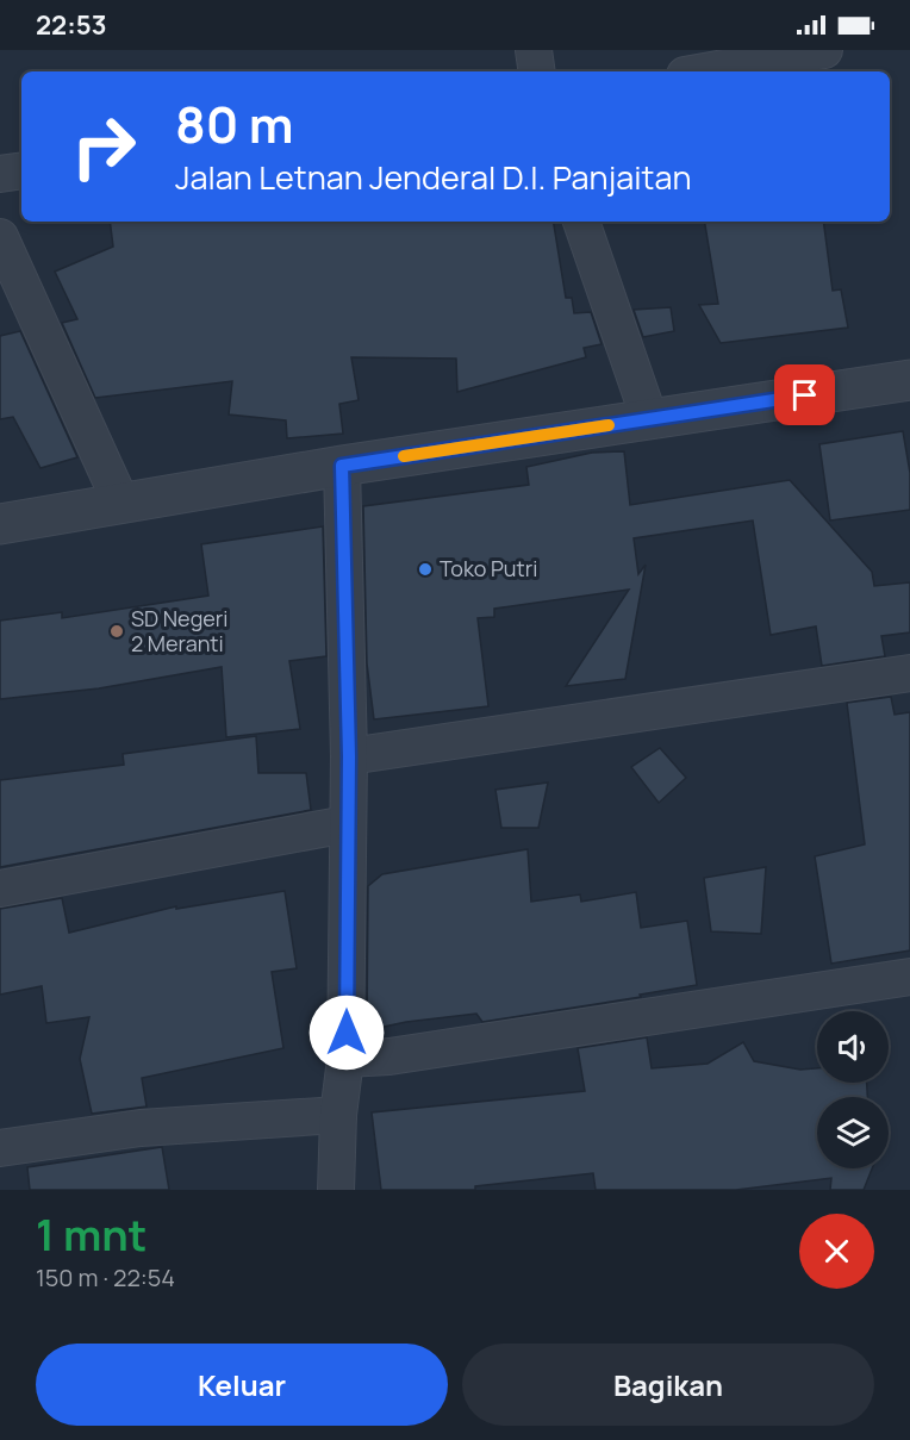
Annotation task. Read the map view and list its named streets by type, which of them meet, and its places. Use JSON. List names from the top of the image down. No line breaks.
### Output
{"places":["Toko Putri","SD Negeri 2 Meranti"],"page":{"status":"22:53","turn":["80 m","Jalan Letnan Jenderal D.I. Panjaitan"],"heading":["1 mnt","150 m · 22:54"],"buttons":["Keluar","Bagikan"]}}
